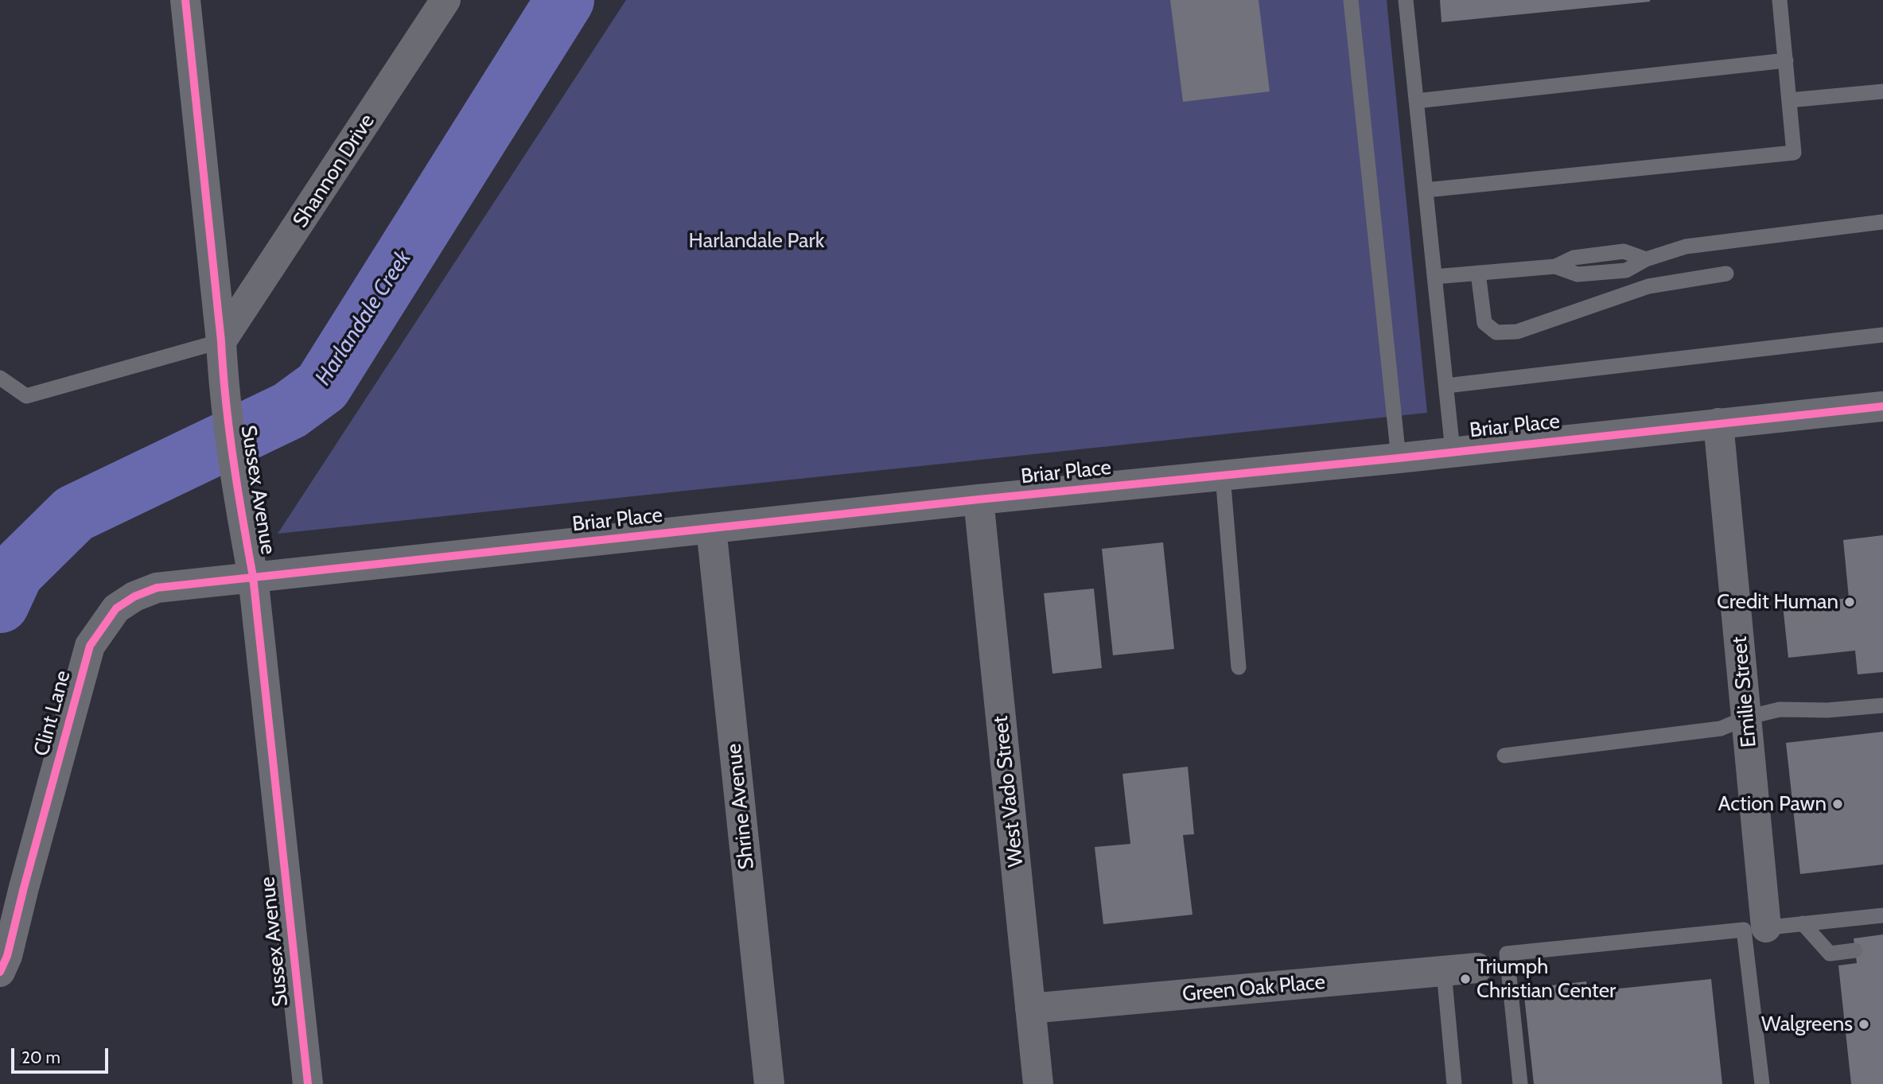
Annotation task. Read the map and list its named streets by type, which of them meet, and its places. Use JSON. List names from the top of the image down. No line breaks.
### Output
{"streets":{"street":["Shannon Drive","Briar Place","Sussex Avenue","Emilie Street","Clint Lane","West Vado Street","Shrine Avenue","Green Oak Place"]},"crossings":[["Shannon Drive","Sussex Avenue"],["Briar Place","Sussex Avenue"],["Briar Place","Emilie Street"],["Briar Place","Clint Lane"],["Briar Place","West Vado Street"],["Briar Place","Shrine Avenue"],["Sussex Avenue","Clint Lane"],["West Vado Street","Green Oak Place"]],"water":["Harlandale Creek"],"parks":["Harlandale Park"],"places":["Credit Human","Action Pawn","Triumph Christian Center","Walgreens"],"scale_bar":"20 m"}
